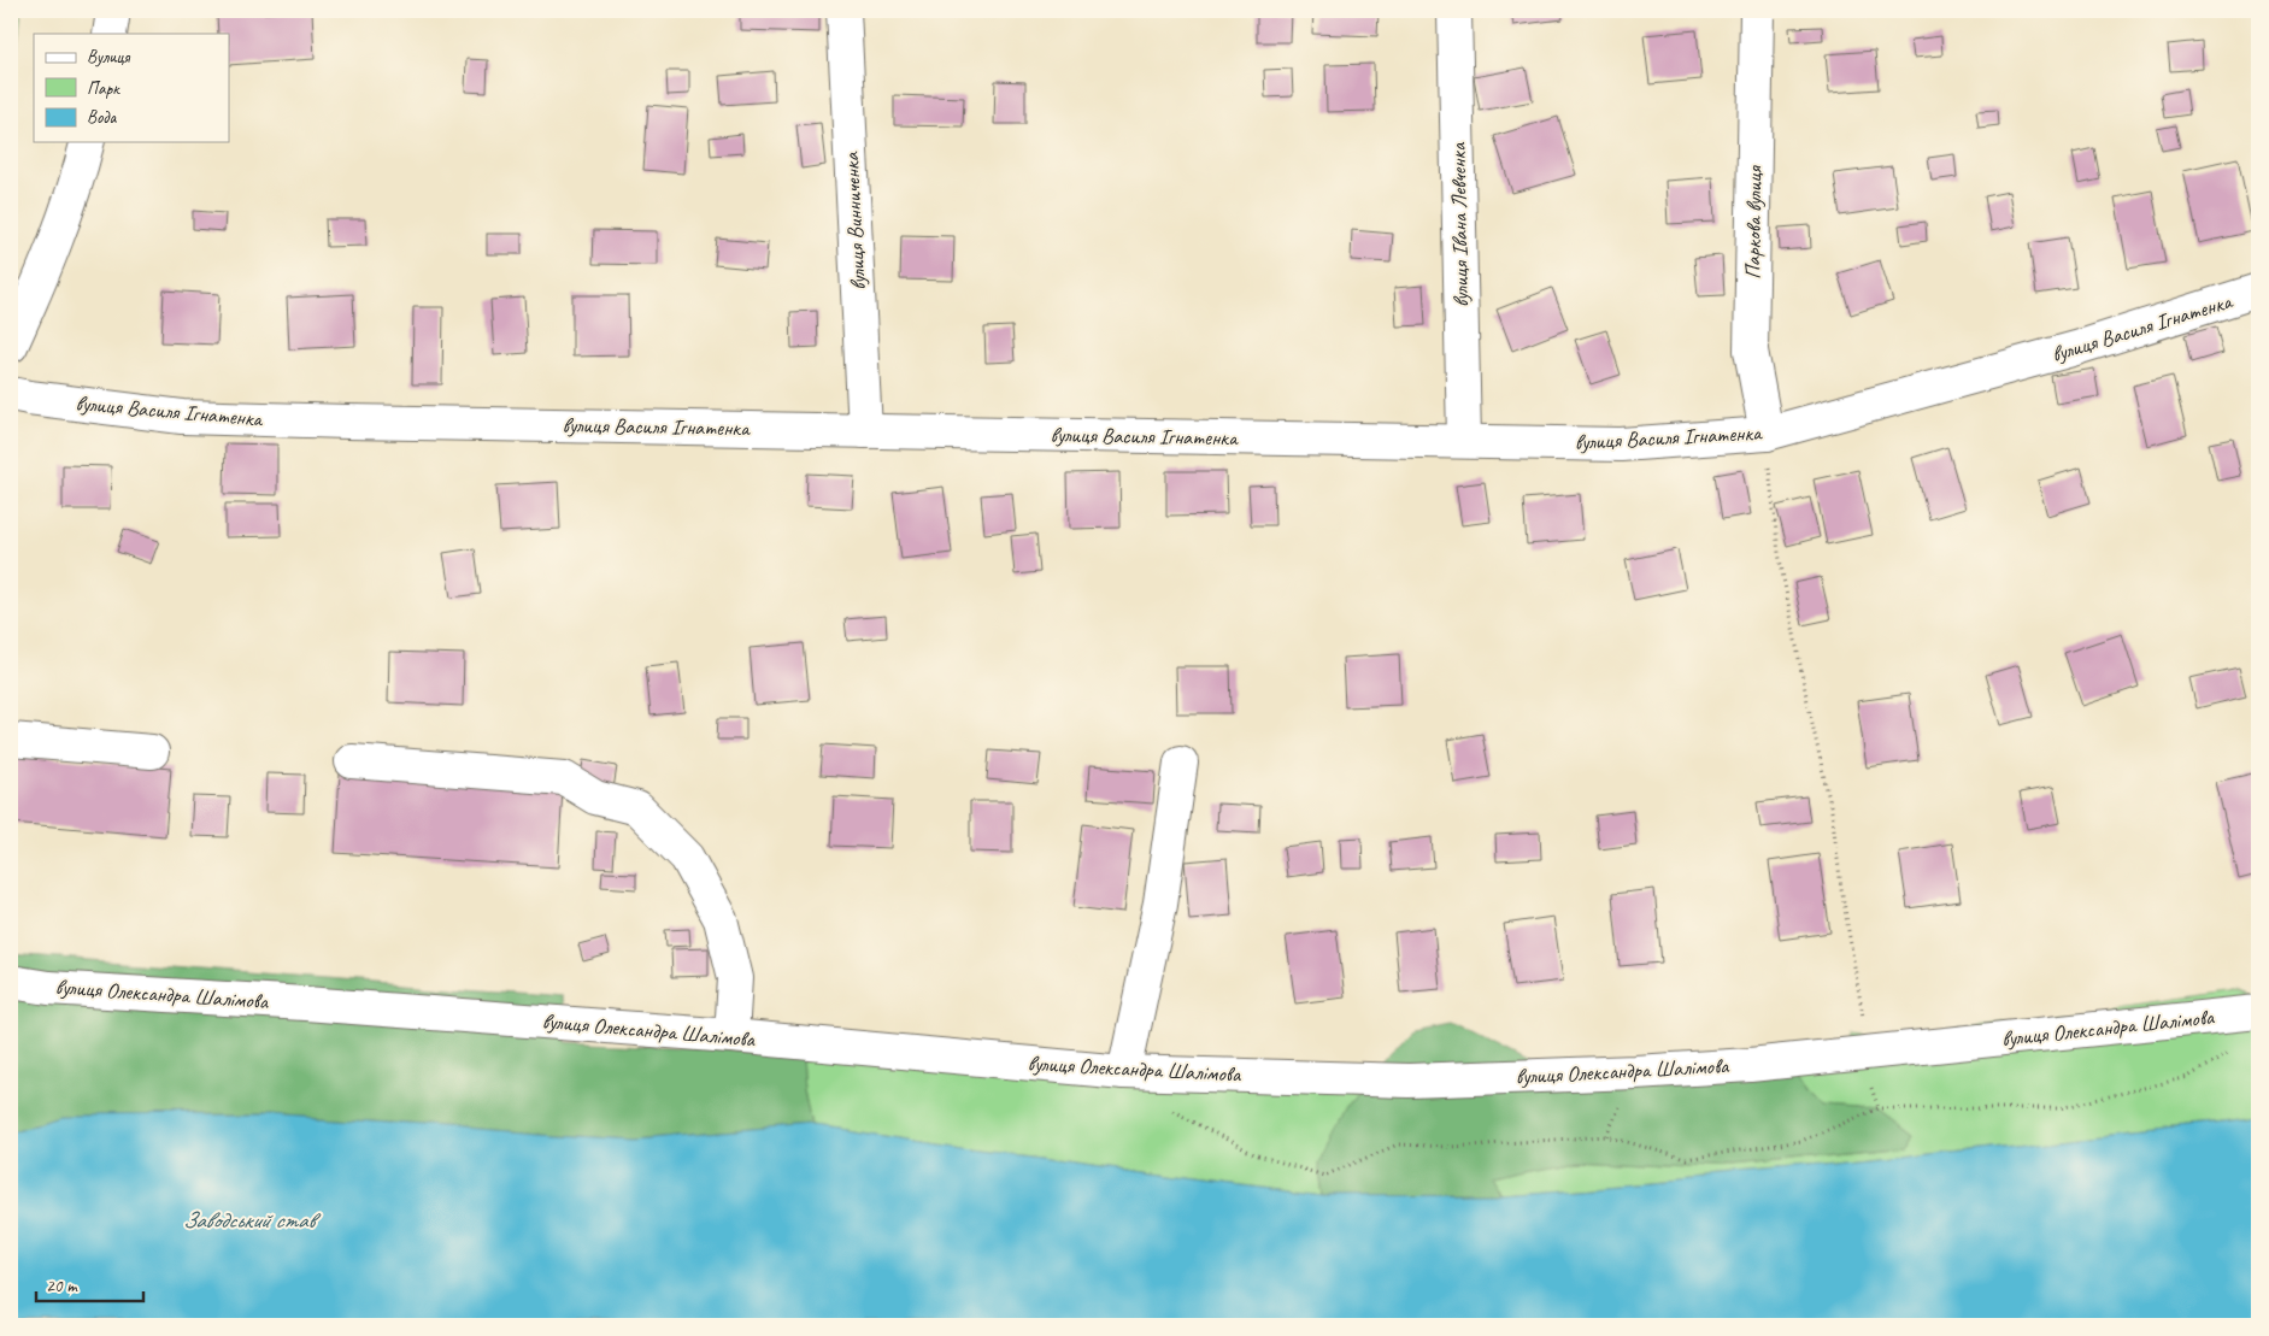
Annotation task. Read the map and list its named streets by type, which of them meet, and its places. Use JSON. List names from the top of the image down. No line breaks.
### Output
{"streets":{"street":["вулиця Винниченка","Паркова вулиця","вулиця Івана Левченка","вулиця Василя Ігнатенка","вулиця Олександра Шалімова"]},"crossings":[["вулиця Винниченка","вулиця Василя Ігнатенка"],["Паркова вулиця","вулиця Василя Ігнатенка"],["вулиця Івана Левченка","вулиця Василя Ігнатенка"]],"water":["Заводський став"],"legend":["Вулиця","Парк","Вода"],"scale_bar":"20 m"}
